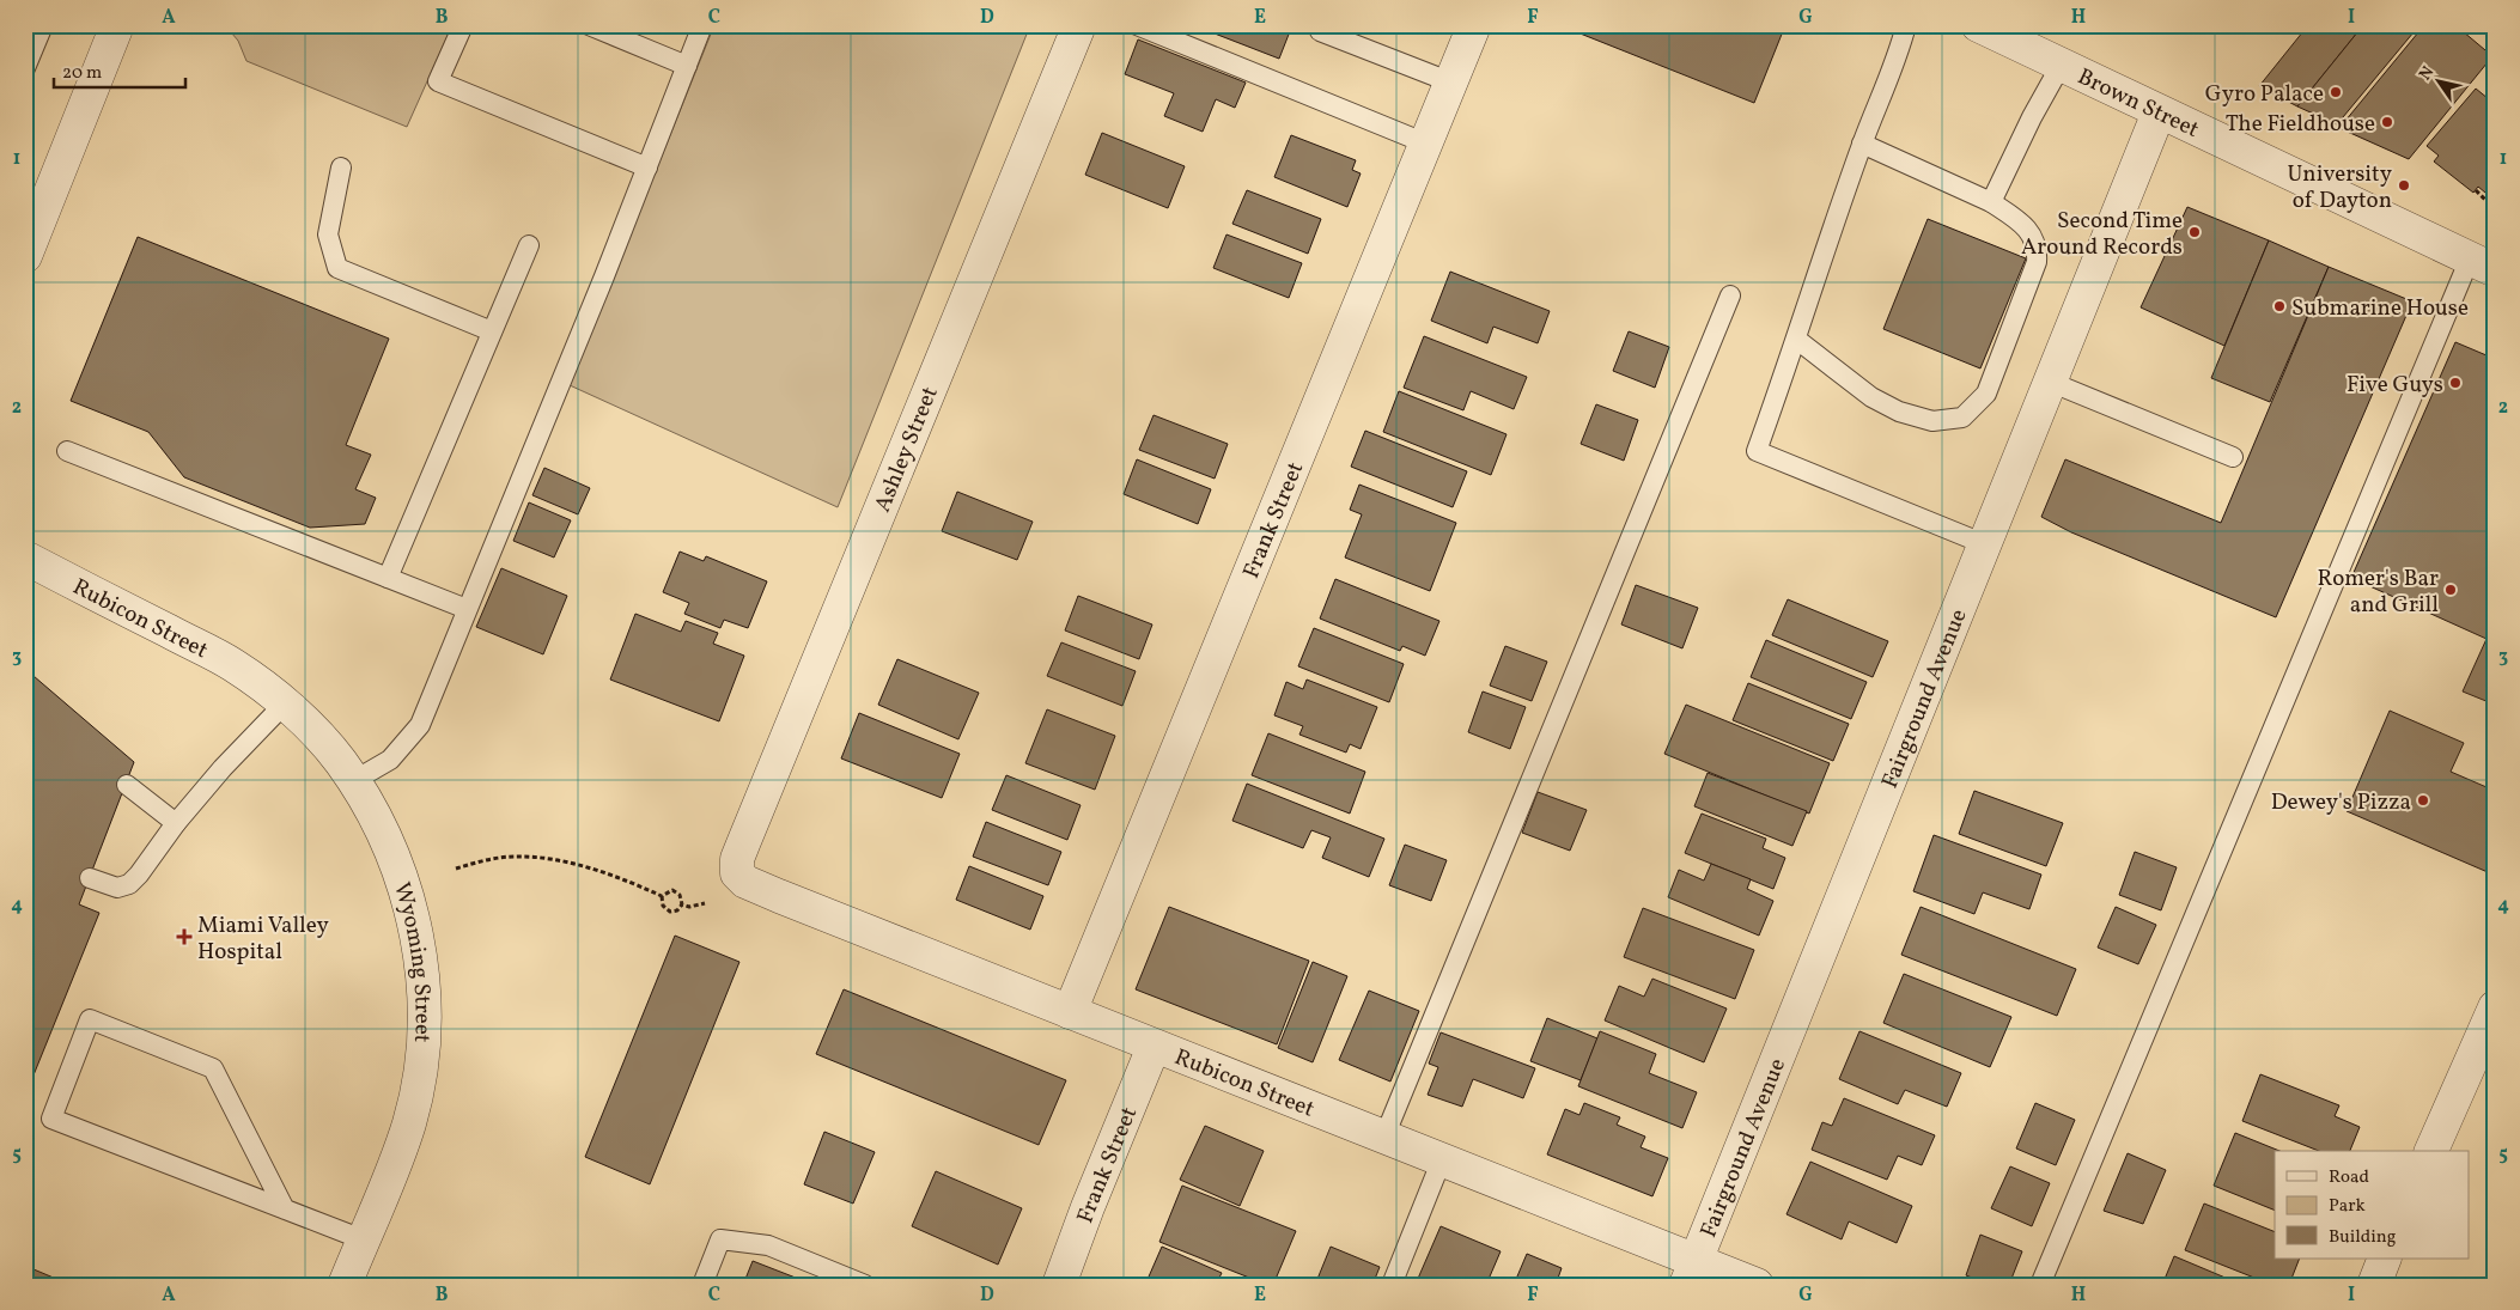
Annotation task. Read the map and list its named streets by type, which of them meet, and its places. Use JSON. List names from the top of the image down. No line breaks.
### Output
{"streets":{"street":["Brown Street","Ashley Street","Frank Street","Rubicon Street","Fairground Avenue","Wyoming Street"]},"crossings":[["Brown Street","Fairground Avenue"],["Ashley Street","Rubicon Street"],["Frank Street","Rubicon Street"],["Rubicon Street","Fairground Avenue"],["Rubicon Street","Wyoming Street"]],"places":{"other":["Gyro Palace","The Fieldhouse","University of Dayton","Second Time Around Records","Submarine House","Five Guys","Romer's Bar and Grill","Dewey's Pizza"],"health":["Miami Valley Hospital"]},"legend":["Road","Park","Building"],"scale_bar":"20 m","north":"top left","grid":{"columns":["A","B","C","D","E","F","G","H","I"],"rows":["1","2","3","4","5"]}}
